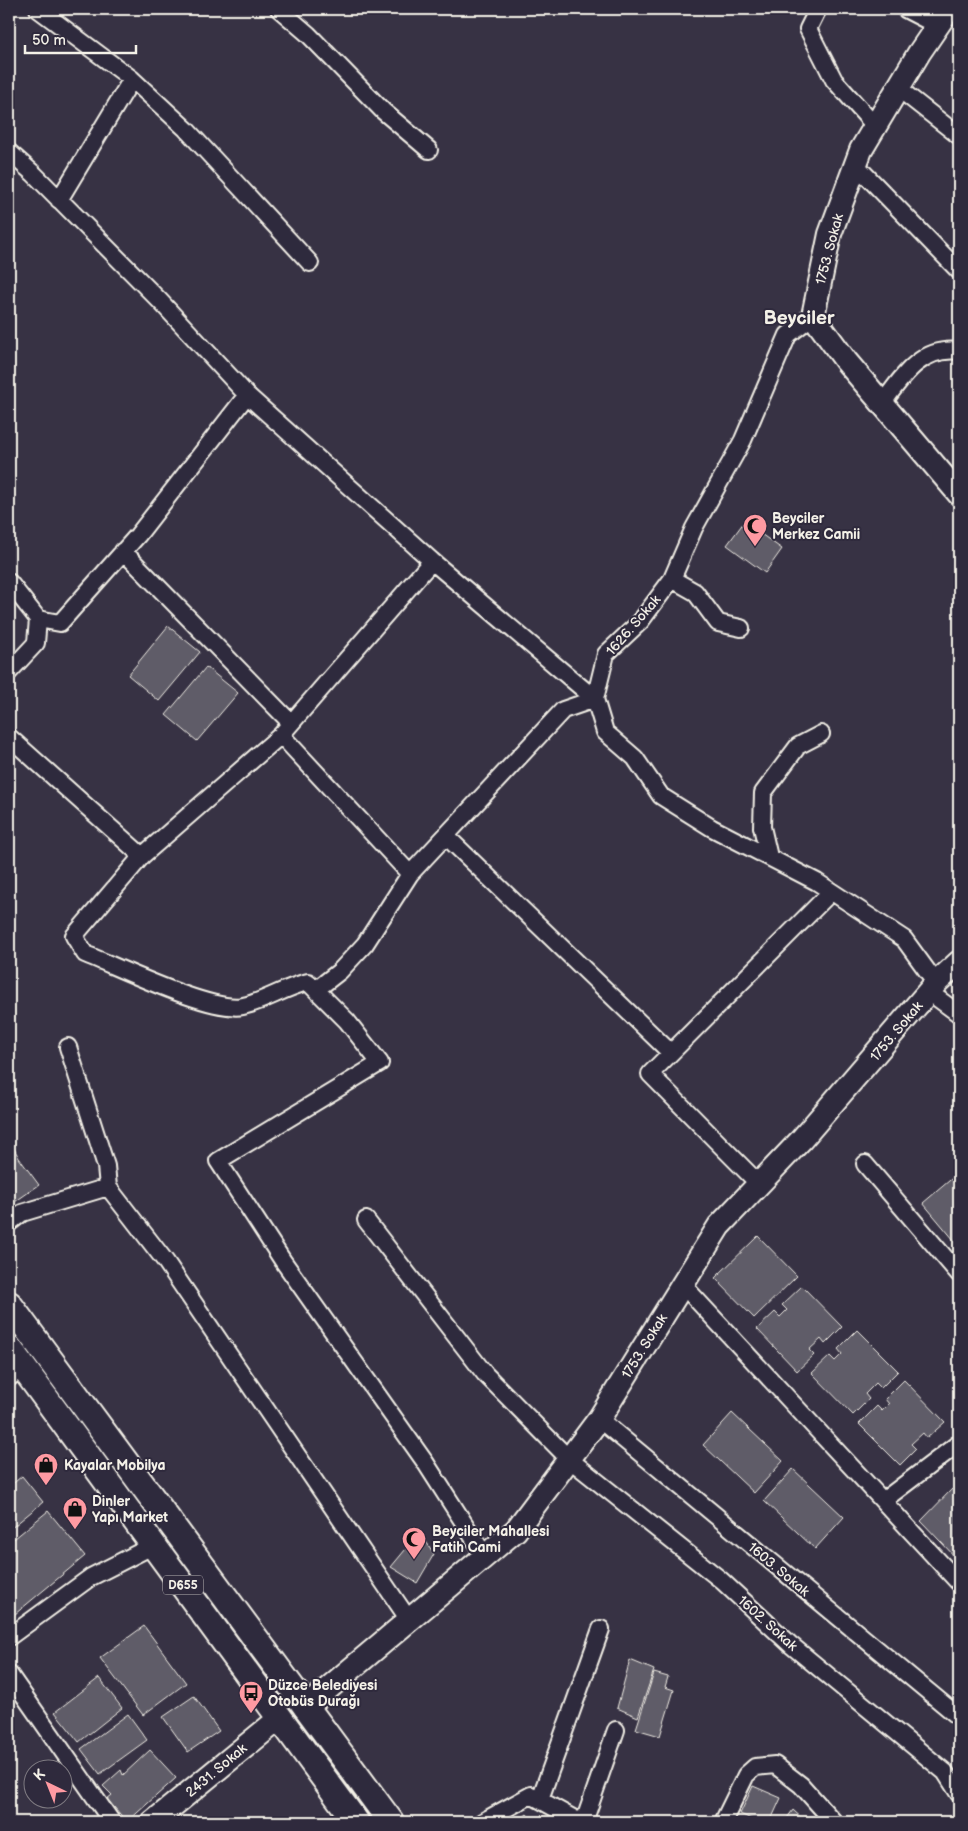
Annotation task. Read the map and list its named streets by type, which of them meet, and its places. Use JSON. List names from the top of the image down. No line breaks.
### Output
{"streets":{"main road":["D655"],"street":["1753. Sokak","1626. Sokak","1603. Sokak","1602. Sokak","2431. Sokak"]},"crossings":[["1753. Sokak","1626. Sokak"],["1753. Sokak","1603. Sokak"],["1753. Sokak","1602. Sokak"],["D655","2431. Sokak"]],"districts":["Beyciler"],"places":{"mosque":["Beyciler Merkez Camii","Beyciler Mahallesi Fatih Cami"],"shop":["Kayalar Mobilya","Dinler Yapı Market"],"bus stop":["Düzce Belediyesi Otobüs Durağı"]},"scale_bar":"50 m","north":"top left"}
